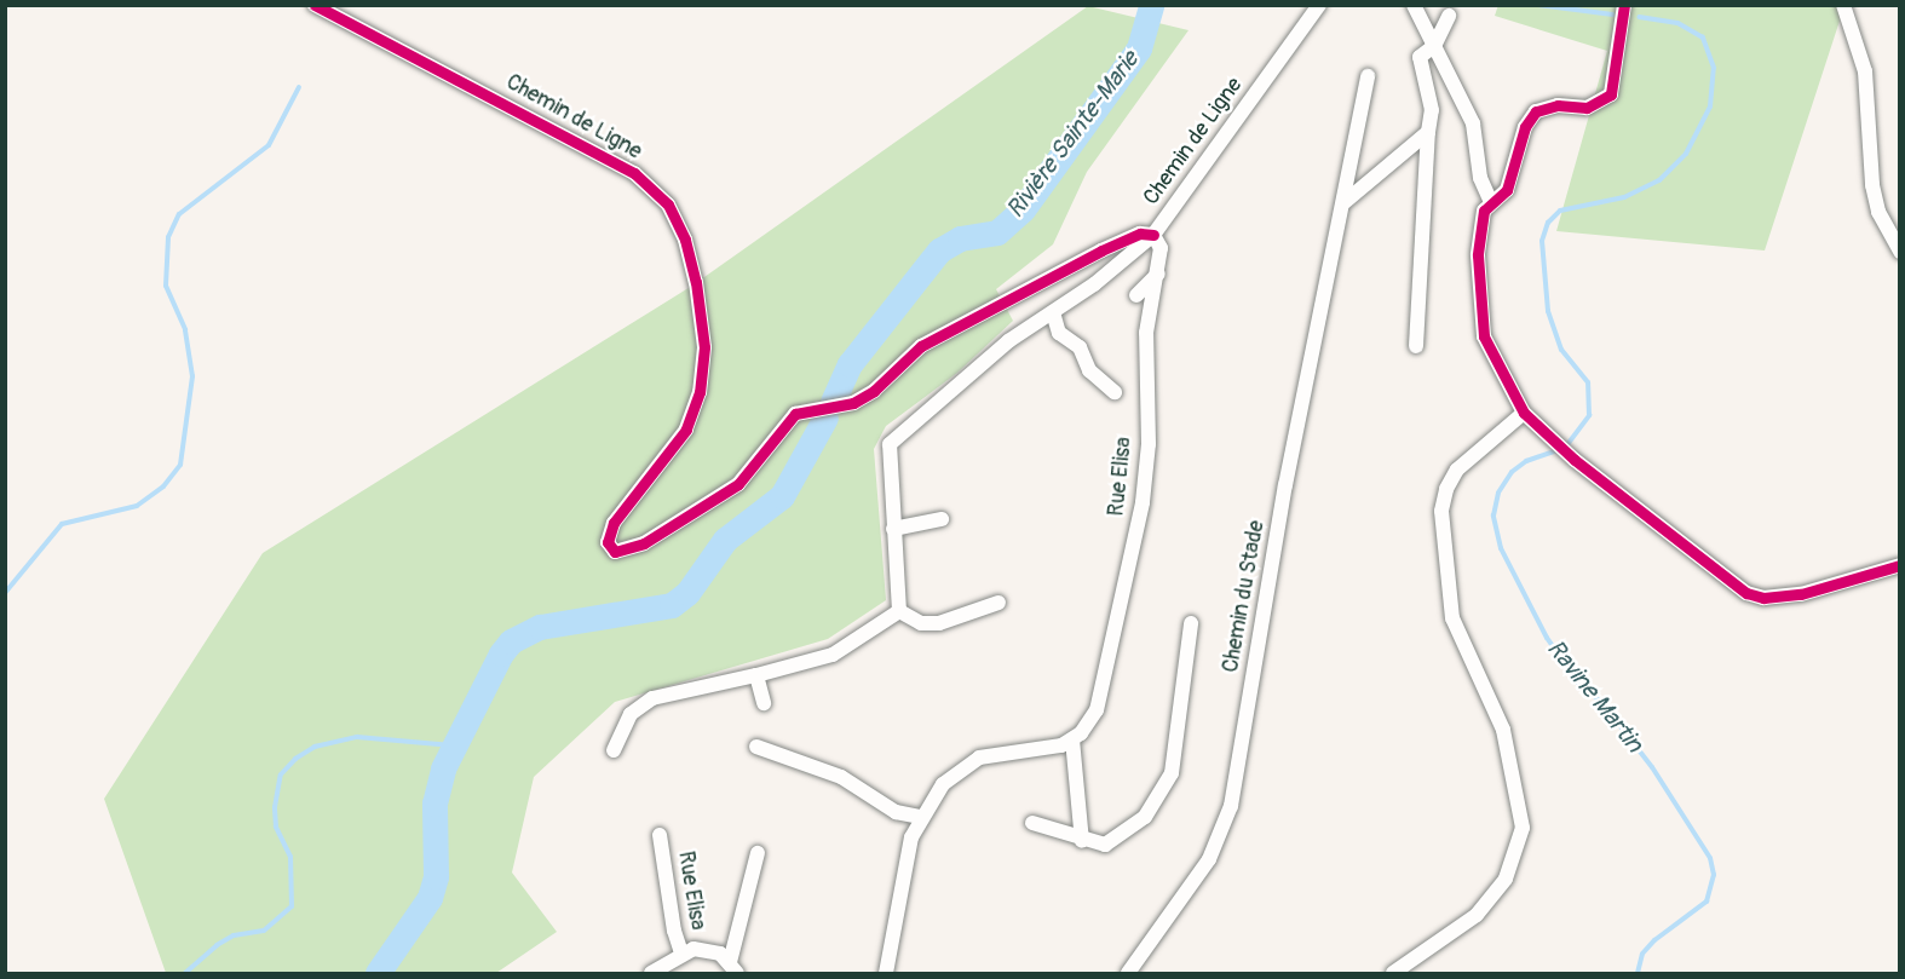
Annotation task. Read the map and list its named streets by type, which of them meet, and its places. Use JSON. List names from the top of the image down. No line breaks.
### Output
{"streets":{"street":["Chemin de Ligne","Rue Elisa","Chemin du Stade"]},"crossings":[["Chemin de Ligne","Rue Elisa"]],"water":["Rivière Sainte-Marie","Ravine Martin"]}
